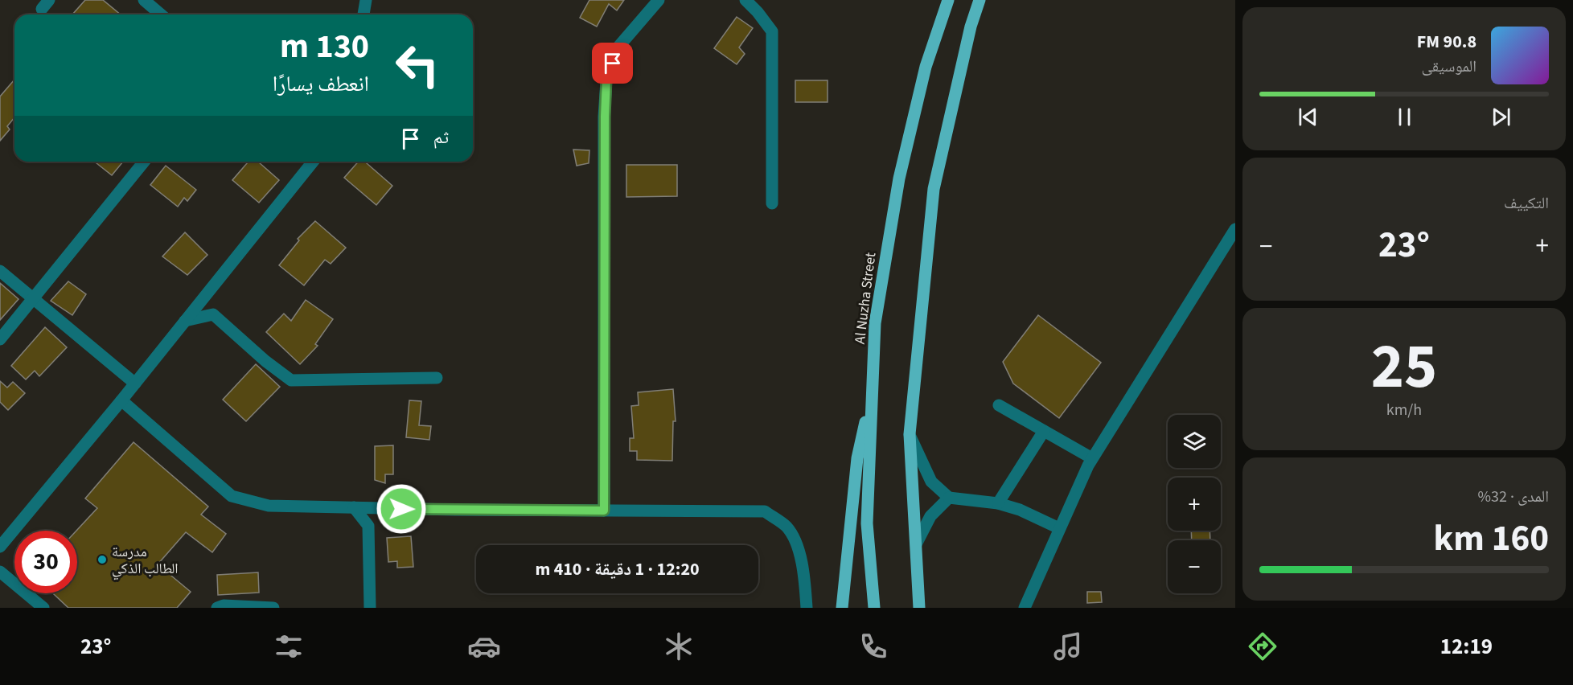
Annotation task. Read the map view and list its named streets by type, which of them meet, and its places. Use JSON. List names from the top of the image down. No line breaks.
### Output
{"streets":{"main road":["Al Nuzha Street"]},"places":["مدرسة الطالب الذكي"],"page":{"turn":["130 m","انعطف يسارًا"],"song":["90.8 FM","الموسيقى"],"then":"ثم","tile":["التكييف",["25","km/h"],["المدى · 32%","160 km"]],"heat":["−","23°","+"],"map_buttons":["+","−"],"limit":"30","trip":"12:20 · 1 دقيقة · 410 m","tabs":["12:19","23°"]}}
